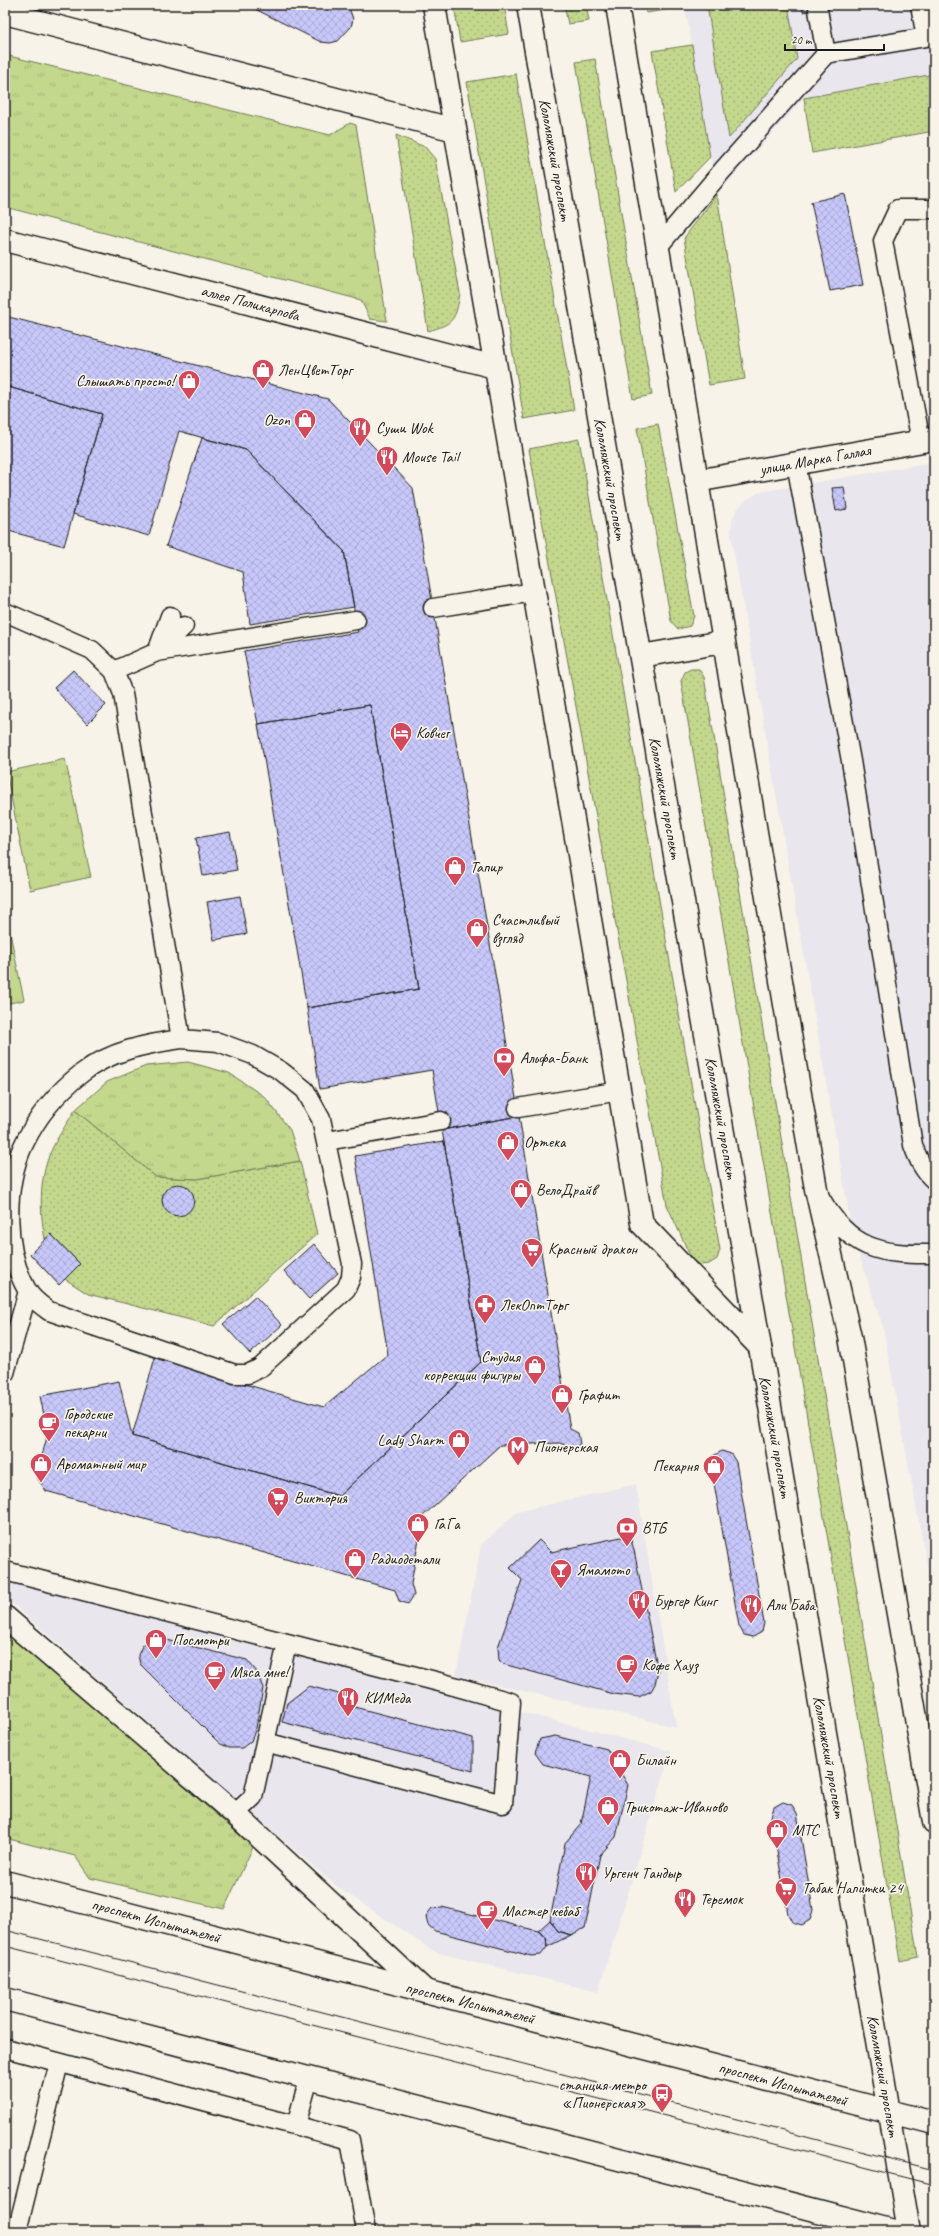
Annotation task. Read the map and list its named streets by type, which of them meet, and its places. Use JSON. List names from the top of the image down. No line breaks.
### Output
{"streets":{"main road":["Коломяжский проспект","аллея Поликарпова","улица Марка Галлая","проспект Испытателей"]},"crossings":[["Коломяжский проспект","проспект Испытателей"]],"places":{"shop":["ЛенЦветТорг","Слышать просто!","Ozon","Тапир","Счастливый взгляд","Ортека","ВелоДрайв","Студия коррекции фигуры","Графит","Lady Sharm","Ароматный мир","Пекарня","ГаГа","Радиодетали","Посмотри","Билайн","Трикотаж-Иваново","МТС"],"restaurant":["Суши Wok","Mouse Tail","Бургер Кинг","Али Баба","КИМеда","Ургенч Тандыр","Теремок"],"hotel":["Ковчег"],"bank":["Альфа-Банк","ВТБ"],"supermarket":["Красный дракон","Виктория","Табак Напитки 24"],"pharmacy":["ЛекОптТорг"],"cafe":["Городские пекарни","Кофе Хауз","Мяса мне!","Мастер кебаб"],"metro station":["Пионерская"],"bar":["Ямамото"],"bus stop":["станция метро «Пионерская»"]},"scale_bar":"20 m"}
